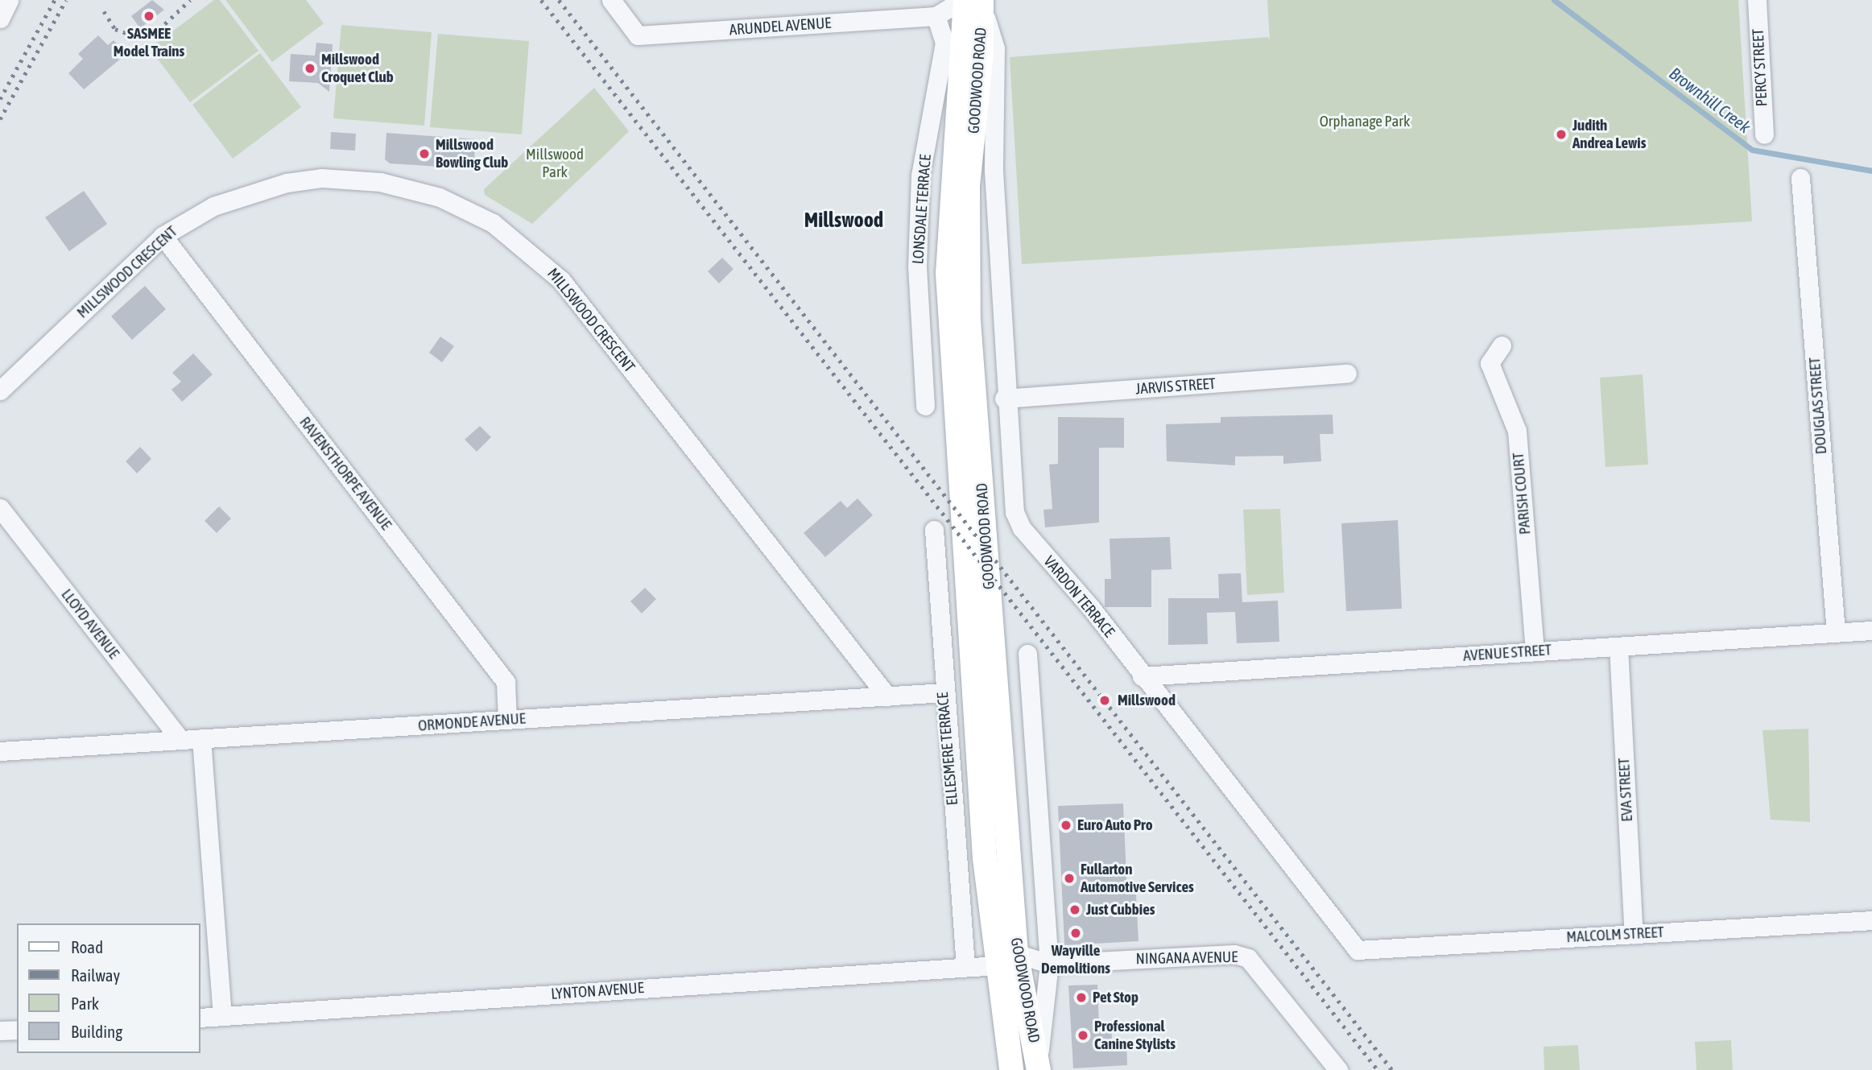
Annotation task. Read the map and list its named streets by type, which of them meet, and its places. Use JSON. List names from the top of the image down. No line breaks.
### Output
{"streets":{"main road":["GOODWOOD ROAD"],"street":["ARUNDEL AVENUE","PERCY STREET","LONSDALE TERRACE","MILLSWOOD CRESCENT","JARVIS STREET","DOUGLAS STREET","RAVENSTHORPE AVENUE","PARISH COURT","VARDON TERRACE","LLOYD AVENUE","AVENUE STREET","ORMONDE AVENUE","ELLESMERE TERRACE","EVA STREET","MALCOLM STREET","NINGANA AVENUE","LYNTON AVENUE"]},"crossings":[["ARUNDEL AVENUE","GOODWOOD ROAD"],["ARUNDEL AVENUE","LONSDALE TERRACE"],["ARUNDEL AVENUE","VARDON TERRACE"],["GOODWOOD ROAD","VARDON TERRACE"],["GOODWOOD ROAD","NINGANA AVENUE"],["GOODWOOD ROAD","LYNTON AVENUE"],["MILLSWOOD CRESCENT","RAVENSTHORPE AVENUE"],["MILLSWOOD CRESCENT","ORMONDE AVENUE"],["JARVIS STREET","VARDON TERRACE"],["DOUGLAS STREET","AVENUE STREET"],["RAVENSTHORPE AVENUE","ORMONDE AVENUE"],["PARISH COURT","AVENUE STREET"],["VARDON TERRACE","AVENUE STREET"],["VARDON TERRACE","MALCOLM STREET"],["LLOYD AVENUE","ORMONDE AVENUE"],["AVENUE STREET","EVA STREET"],["ORMONDE AVENUE","ELLESMERE TERRACE"],["ELLESMERE TERRACE","LYNTON AVENUE"],["EVA STREET","MALCOLM STREET"],["NINGANA AVENUE","LYNTON AVENUE"]],"districts":["Millswood"],"water":["Brownhill Creek"],"parks":["Orphanage Park","Millswood Park"],"places":["SASMEE Model Trains","Millswood Croquet Club","Judith Andrea Lewis","Millswood Bowling Club","Millswood","Euro Auto Pro","Fullarton Automotive Services","Just Cubbies","Wayville Demolitions","Pet Stop","Professional Canine Stylists"],"legend":["Road","Railway","Park","Building"]}
